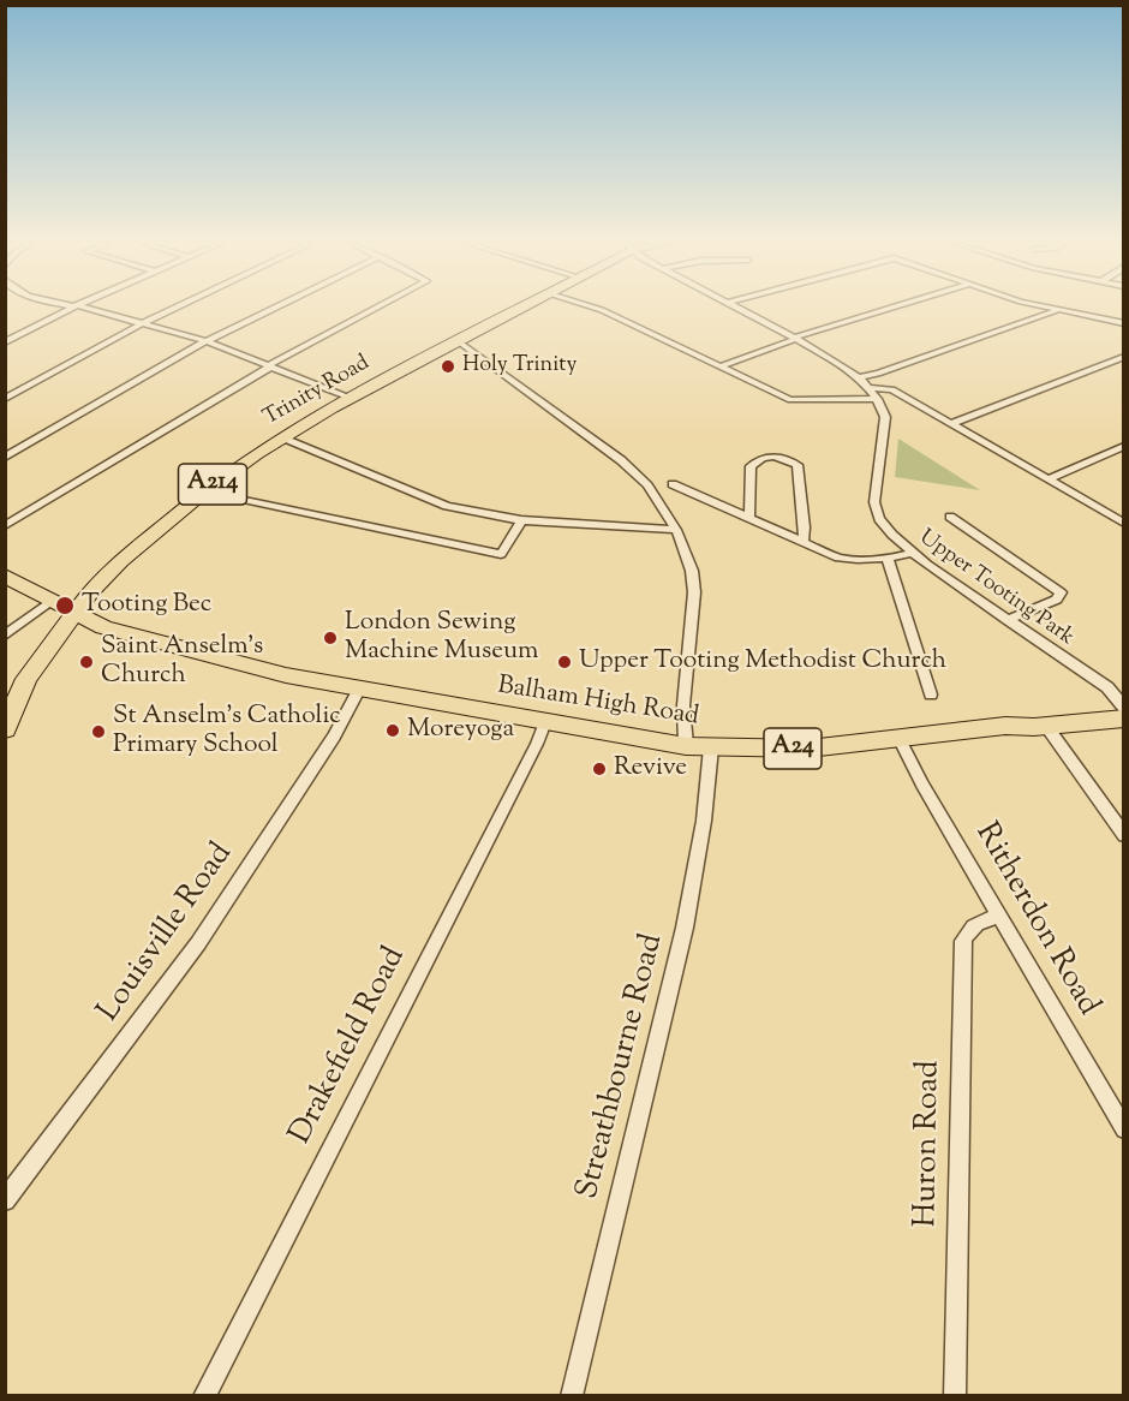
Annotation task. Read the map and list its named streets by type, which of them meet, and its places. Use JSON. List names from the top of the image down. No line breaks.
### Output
{"streets":{"highway":["Trinity Road","A214","Balham High Road","A24"],"street":["Upper Tooting Park","Ritherdon Road","Louisville Road","Drakefield Road","Streathbourne Road","Huron Road"]},"crossings":[["Trinity Road","A214"],["Trinity Road","Balham High Road"],["Trinity Road","A24"],["A214","Balham High Road"],["A214","A24"],["Balham High Road","A24"],["Balham High Road","Ritherdon Road"],["Balham High Road","Louisville Road"],["Balham High Road","Drakefield Road"],["Balham High Road","Streathbourne Road"],["Ritherdon Road","Huron Road"]],"places":["Holy Trinity","Tooting Bec","London Sewing Machine Museum","Saint Anselm's Church","Upper Tooting Methodist Church","Moreyoga","St Anselm's Catholic Primary School","Revive"]}
